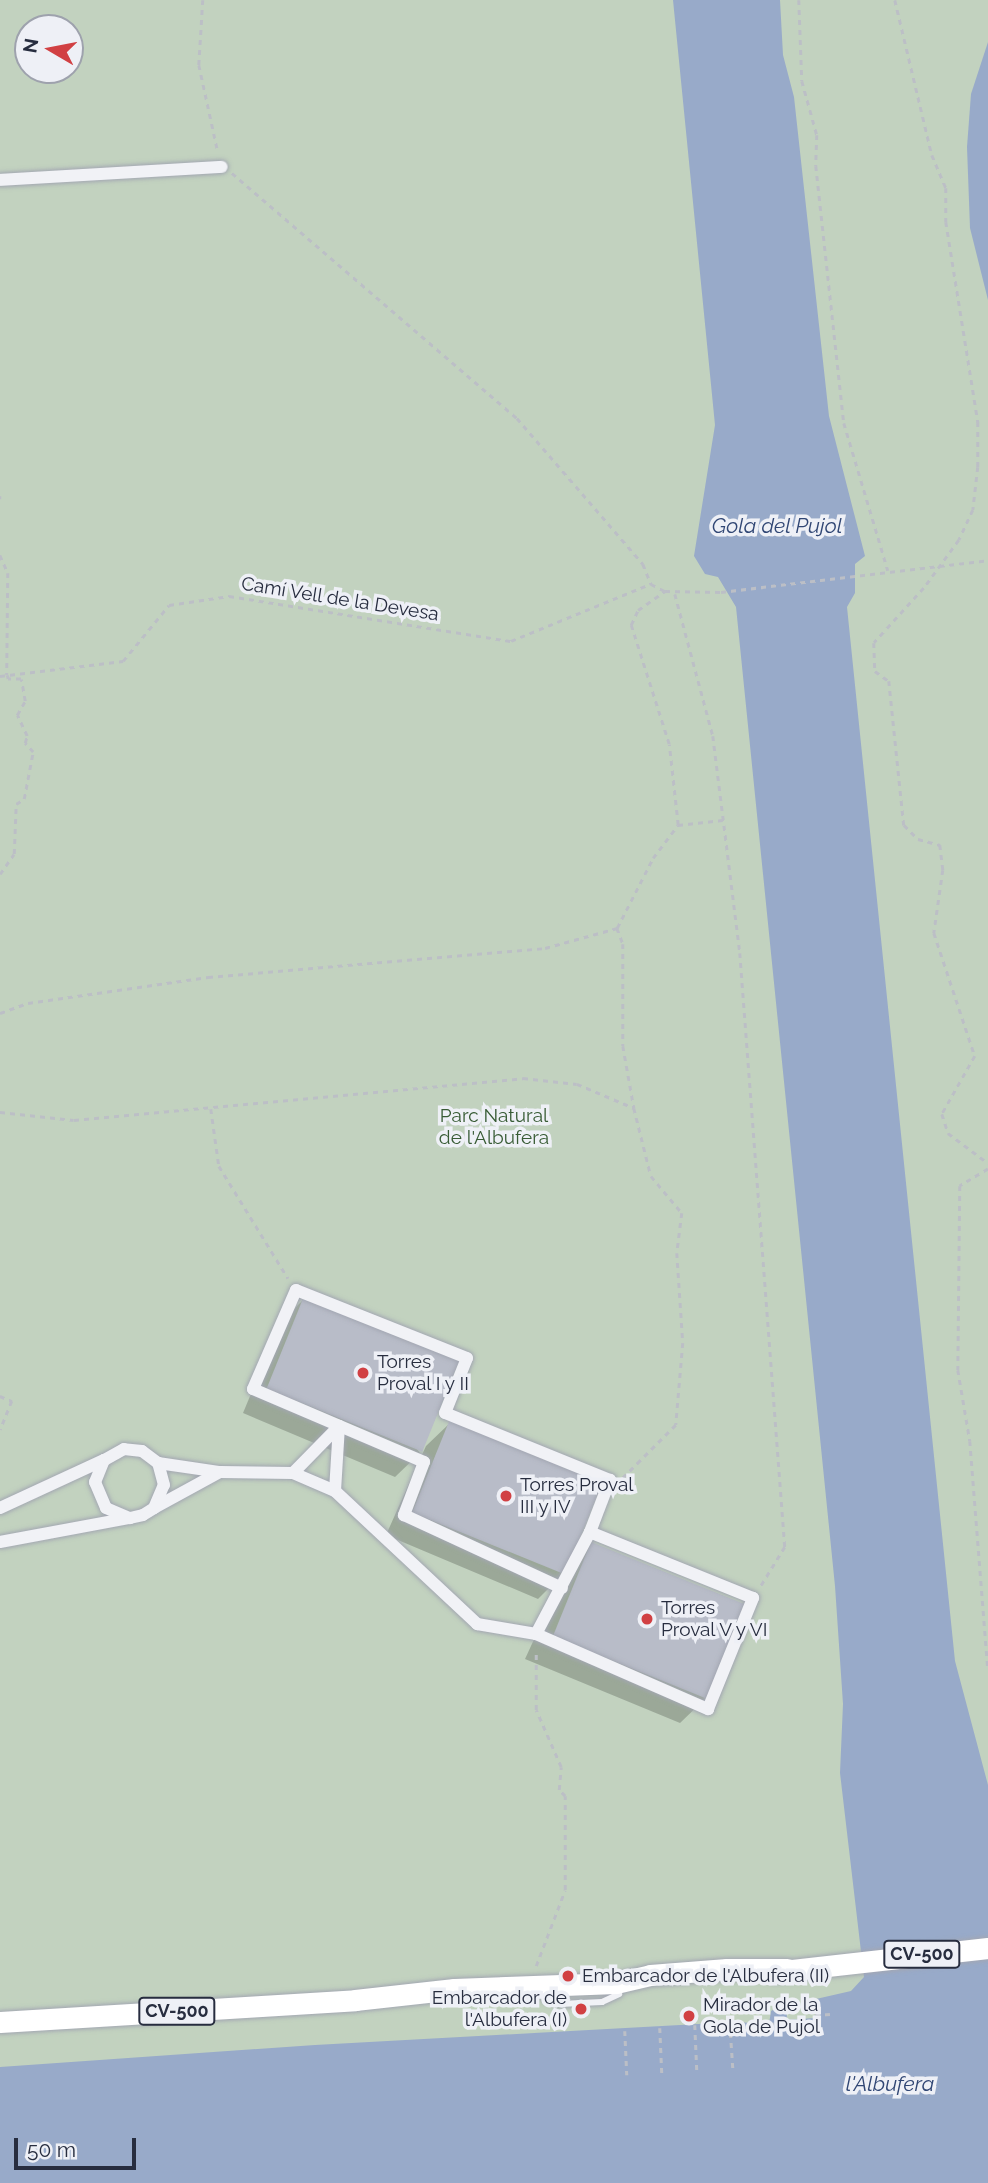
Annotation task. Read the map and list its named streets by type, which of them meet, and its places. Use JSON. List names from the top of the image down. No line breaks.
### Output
{"streets":{"main road":["CV-500"],"path":["Camí Vell de la Devesa"]},"water":["Gola del Pujol","l'Albufera"],"parks":["Parc Natural de l'Albufera"],"places":["Torres Proval I y II","Torres Proval III y IV","Torres Proval V y VI","Embarcador de l'Albufera (II)","Embarcador de l'Albufera (I)","Mirador de la Gola de Pujol"],"scale_bar":"50 m","north":"left"}
